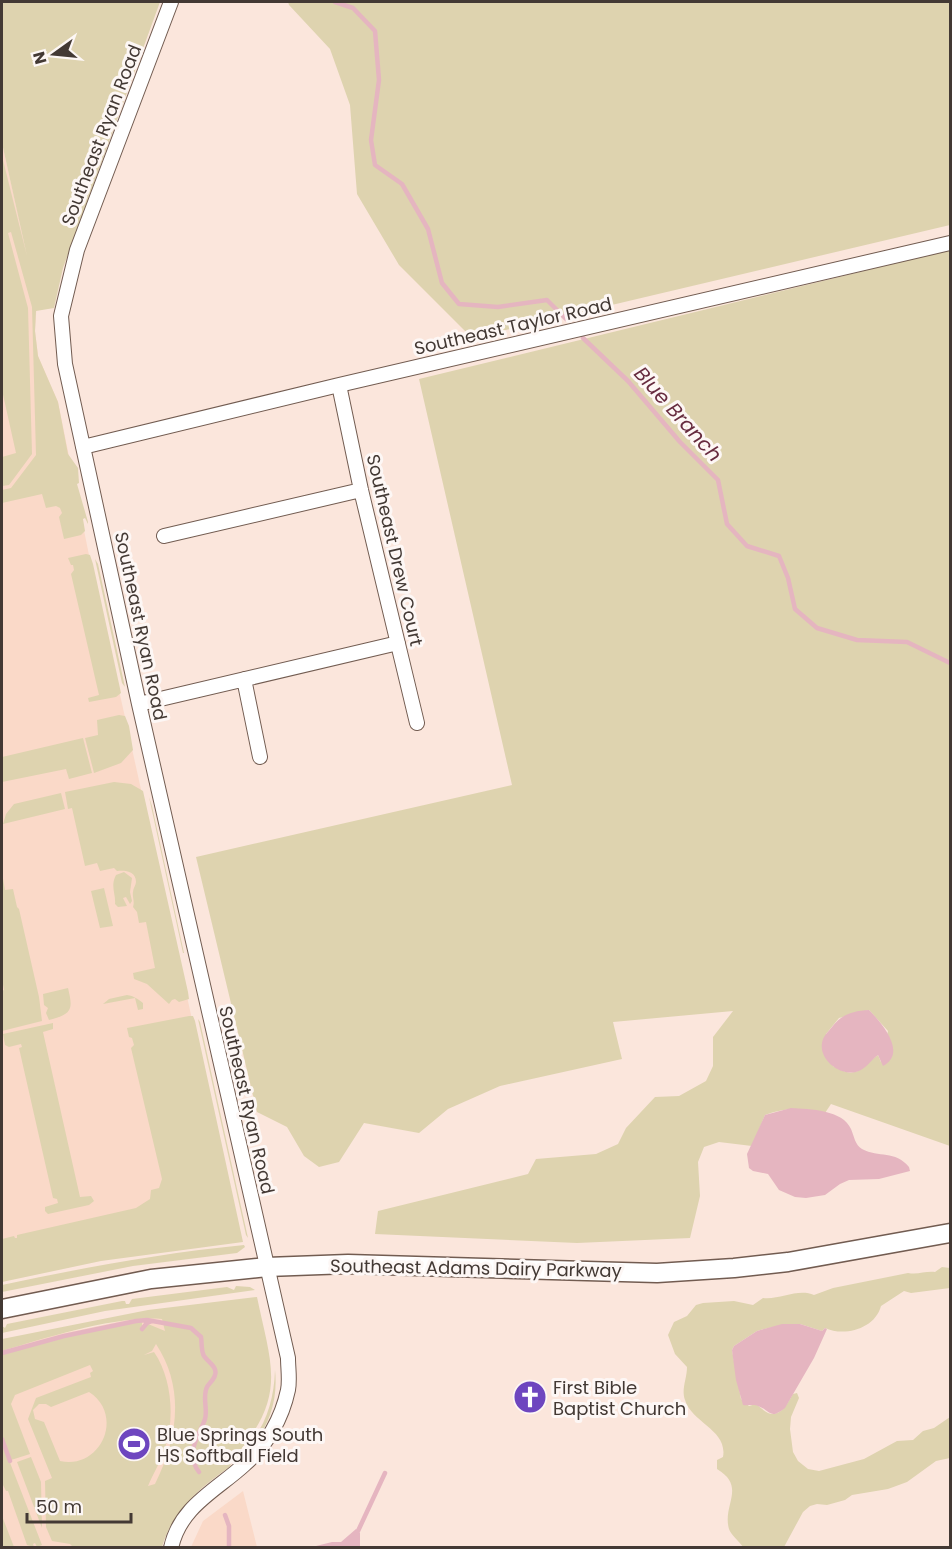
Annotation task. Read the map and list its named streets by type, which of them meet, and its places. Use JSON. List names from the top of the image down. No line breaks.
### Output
{"streets":{"main road":["Southeast Adams Dairy Parkway"],"street":["Southeast Ryan Road","Southeast Taylor Road","Southeast Drew Court"]},"crossings":[["Southeast Ryan Road","Southeast Taylor Road"],["Southeast Ryan Road","Southeast Adams Dairy Parkway"],["Southeast Taylor Road","Southeast Drew Court"]],"water":["Blue Branch"],"places":{"church":["First Bible Baptist Church"],"sports":["Blue Springs South HS Softball Field"]},"scale_bar":"50 m","north":"left"}
